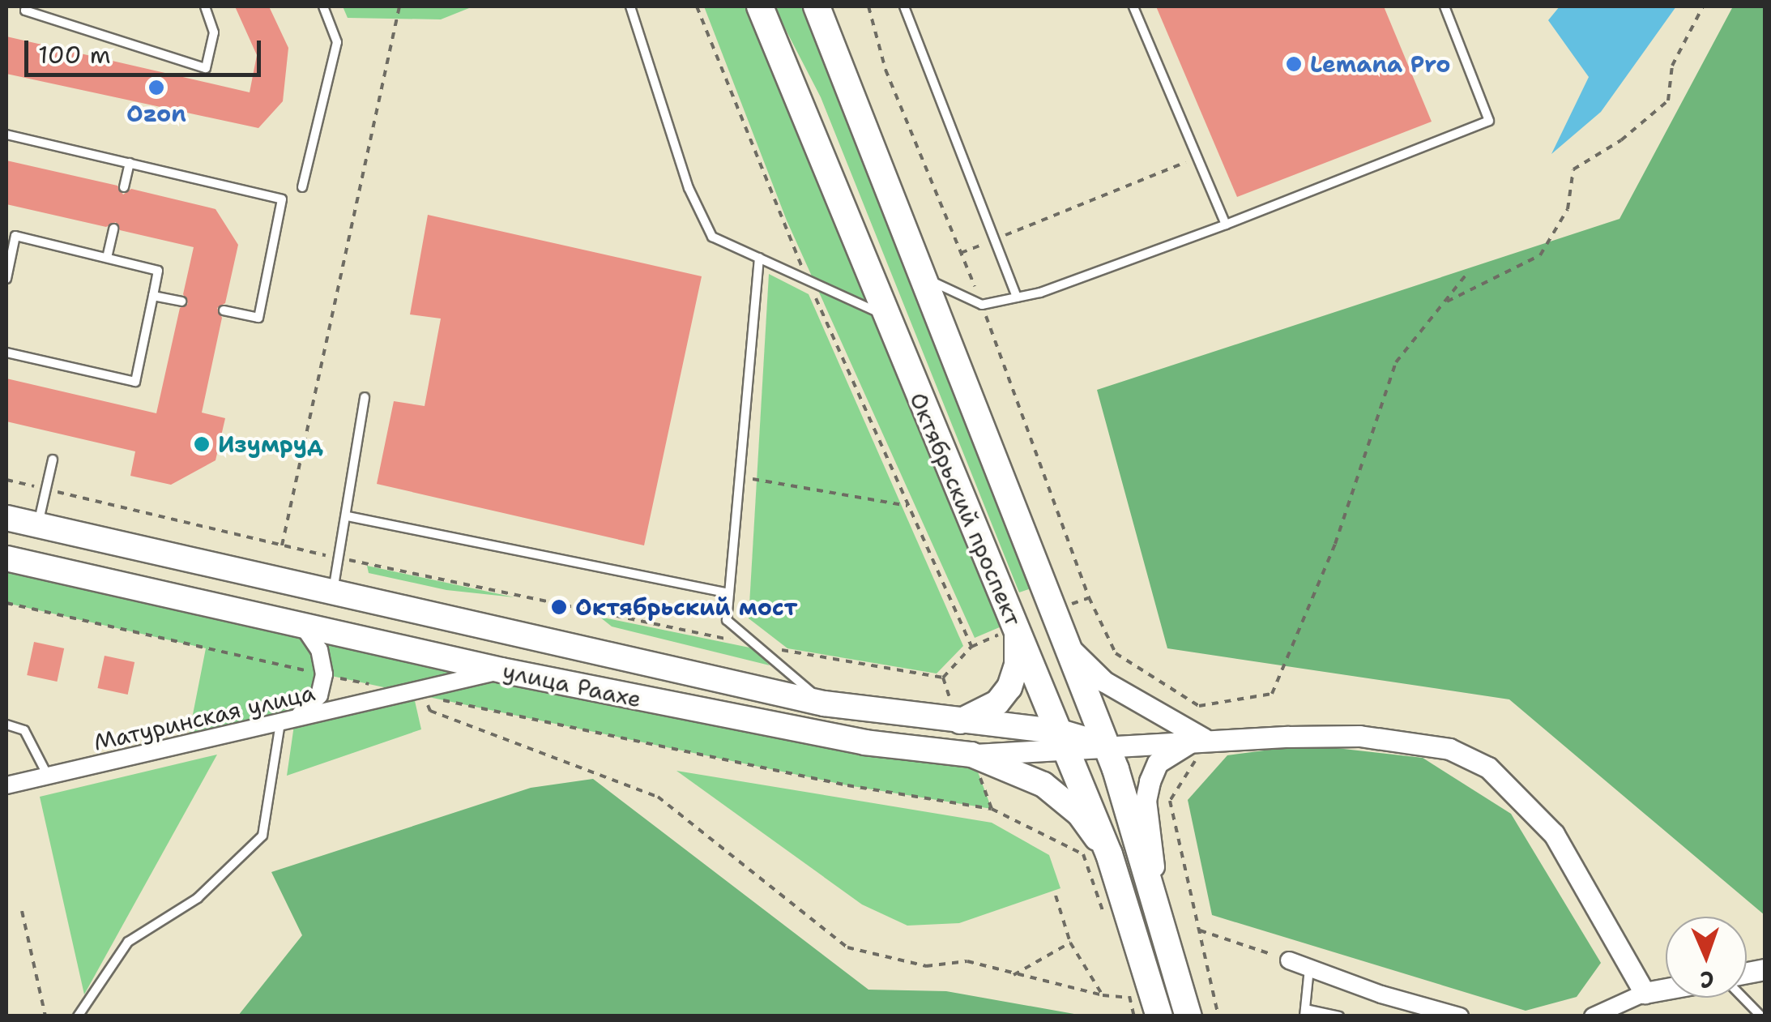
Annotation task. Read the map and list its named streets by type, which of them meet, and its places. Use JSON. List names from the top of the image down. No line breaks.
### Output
{"streets":{"main road":["Октябрьский проспект","улица Раахе"],"street":["Матуринская улица"]},"crossings":[["Октябрьский проспект","улица Раахе"],["улица Раахе","Матуринская улица"]],"places":["Lemana Pro","Ozon","Изумруд","Октябрьский мост"],"scale_bar":"100 m","north":"bottom"}
